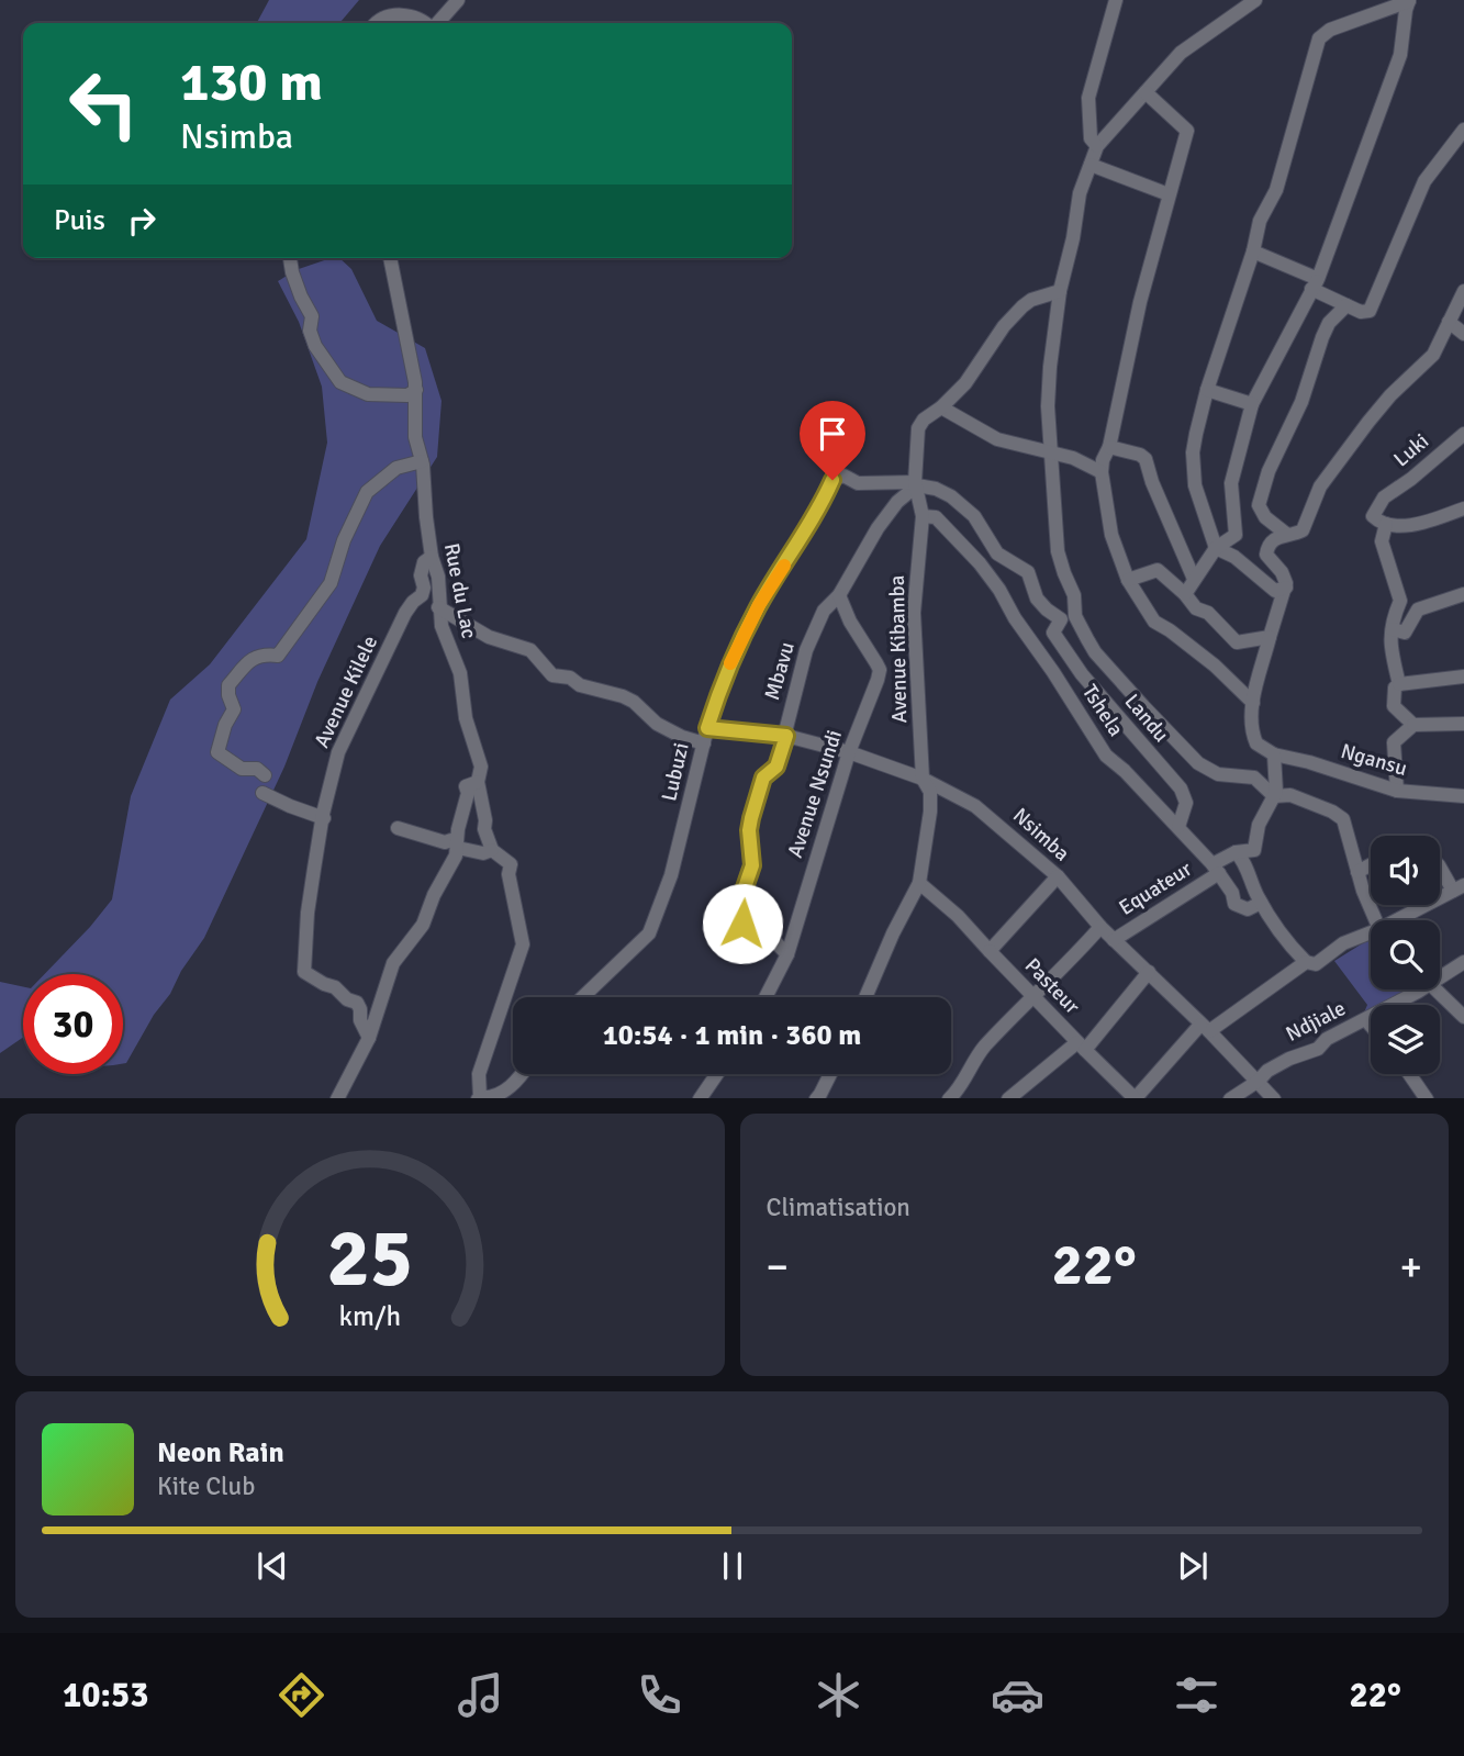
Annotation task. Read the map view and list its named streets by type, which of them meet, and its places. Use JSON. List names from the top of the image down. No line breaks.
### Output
{"streets":{"street":["Luki","Rue du Lac","Avenue Kibamba","Mbavu","Avenue Kilele","Tshela","Landu","Ngansu","Lubuzi","Avenue Nsundi","Nsimba","Equateur","Pasteur","Ndjiale"]},"crossings":[["Rue du Lac","Avenue Kilele"],["Avenue Kibamba","Mbavu"],["Avenue Kibamba","Tshela"],["Avenue Kibamba","Landu"],["Avenue Kibamba","Lubuzi"],["Avenue Kibamba","Nsimba"],["Avenue Kibamba","Pasteur"],["Mbavu","Landu"],["Mbavu","Lubuzi"],["Mbavu","Avenue Nsundi"],["Mbavu","Nsimba"],["Tshela","Landu"],["Tshela","Equateur"],["Landu","Lubuzi"],["Ngansu","Equateur"],["Lubuzi","Nsimba"],["Avenue Nsundi","Nsimba"],["Nsimba","Equateur"],["Nsimba","Ndjiale"]],"page":{"turn":["130 m","Nsimba"],"then":"Puis","limit":"30","trip":"10:54 · 1 min · 360 m","tile":"Climatisation","heat":["−","22°","+"],"song":["Neon Rain","Kite Club"],"tabs":["10:53","22°"],"gauge":["25","km/h"]}}
